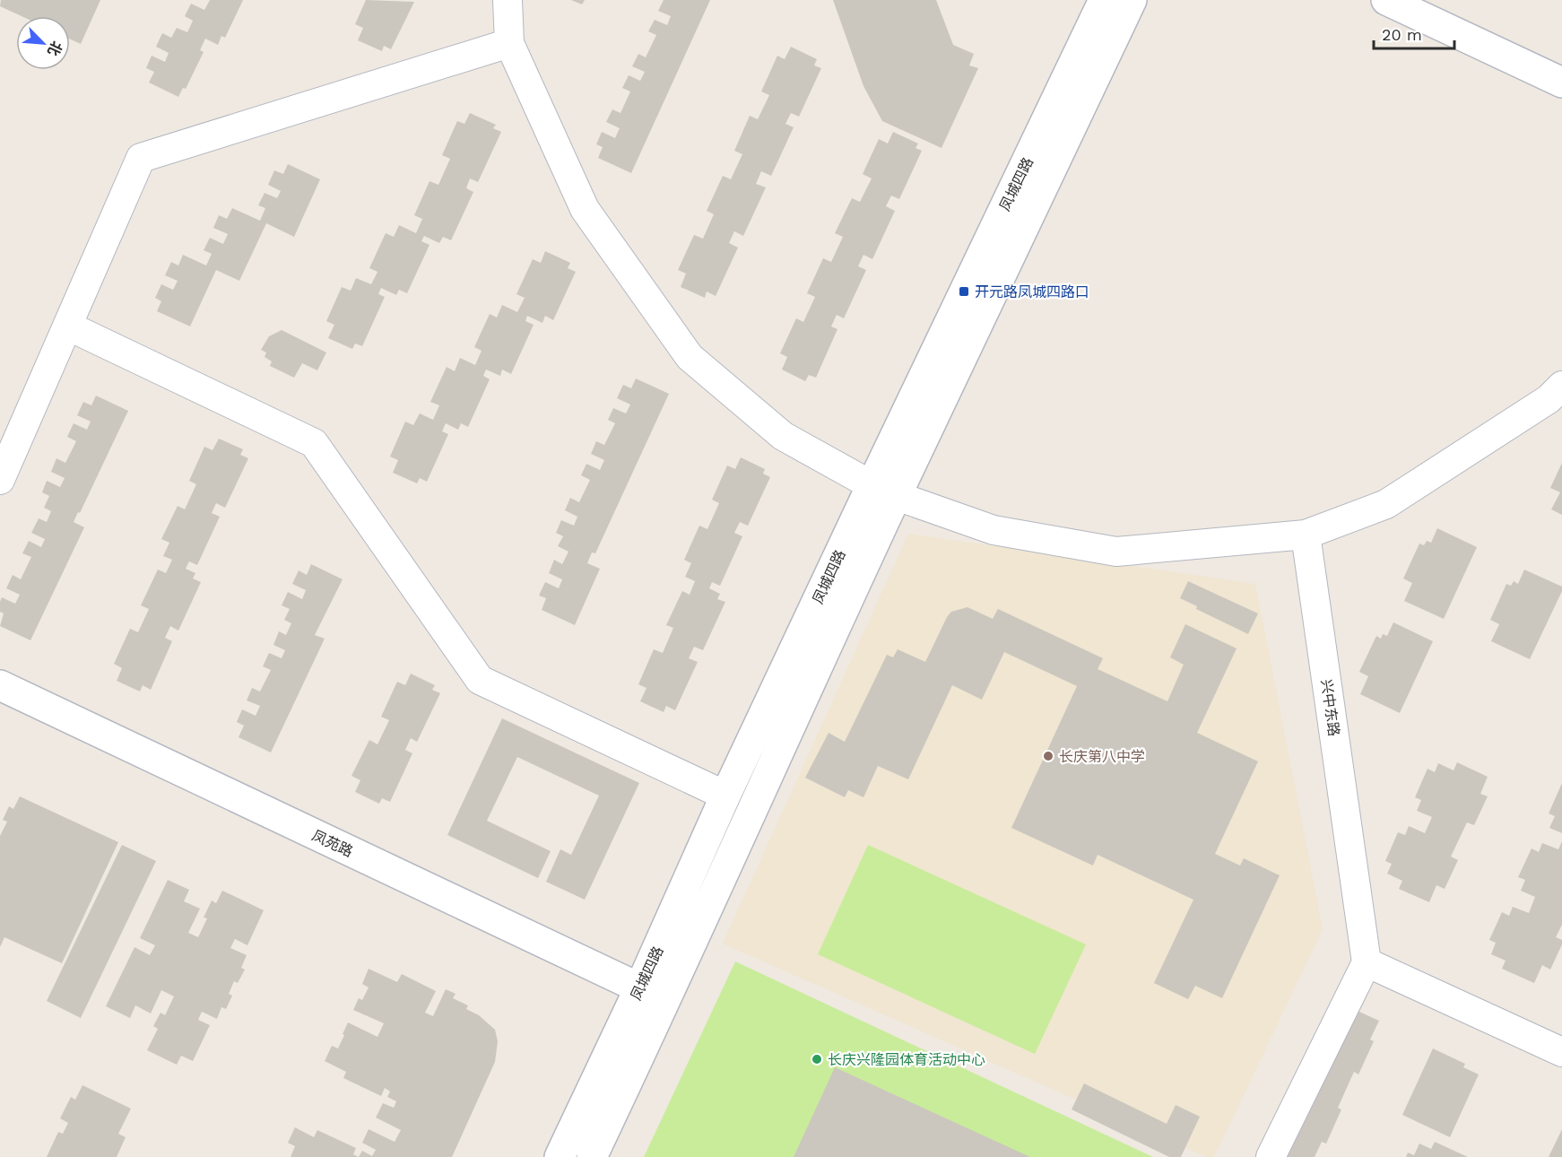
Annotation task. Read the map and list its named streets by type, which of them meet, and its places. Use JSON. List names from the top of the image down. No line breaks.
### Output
{"streets":{"street":["凤城四路","兴中东路","凤苑路"]},"crossings":[["凤城四路","凤苑路"]],"places":{"transit":["开元路凤城四路口"],"other":["长庆第八中学","长庆兴隆园体育活动中心"]},"scale_bar":"20 m","north":"bottom right"}
